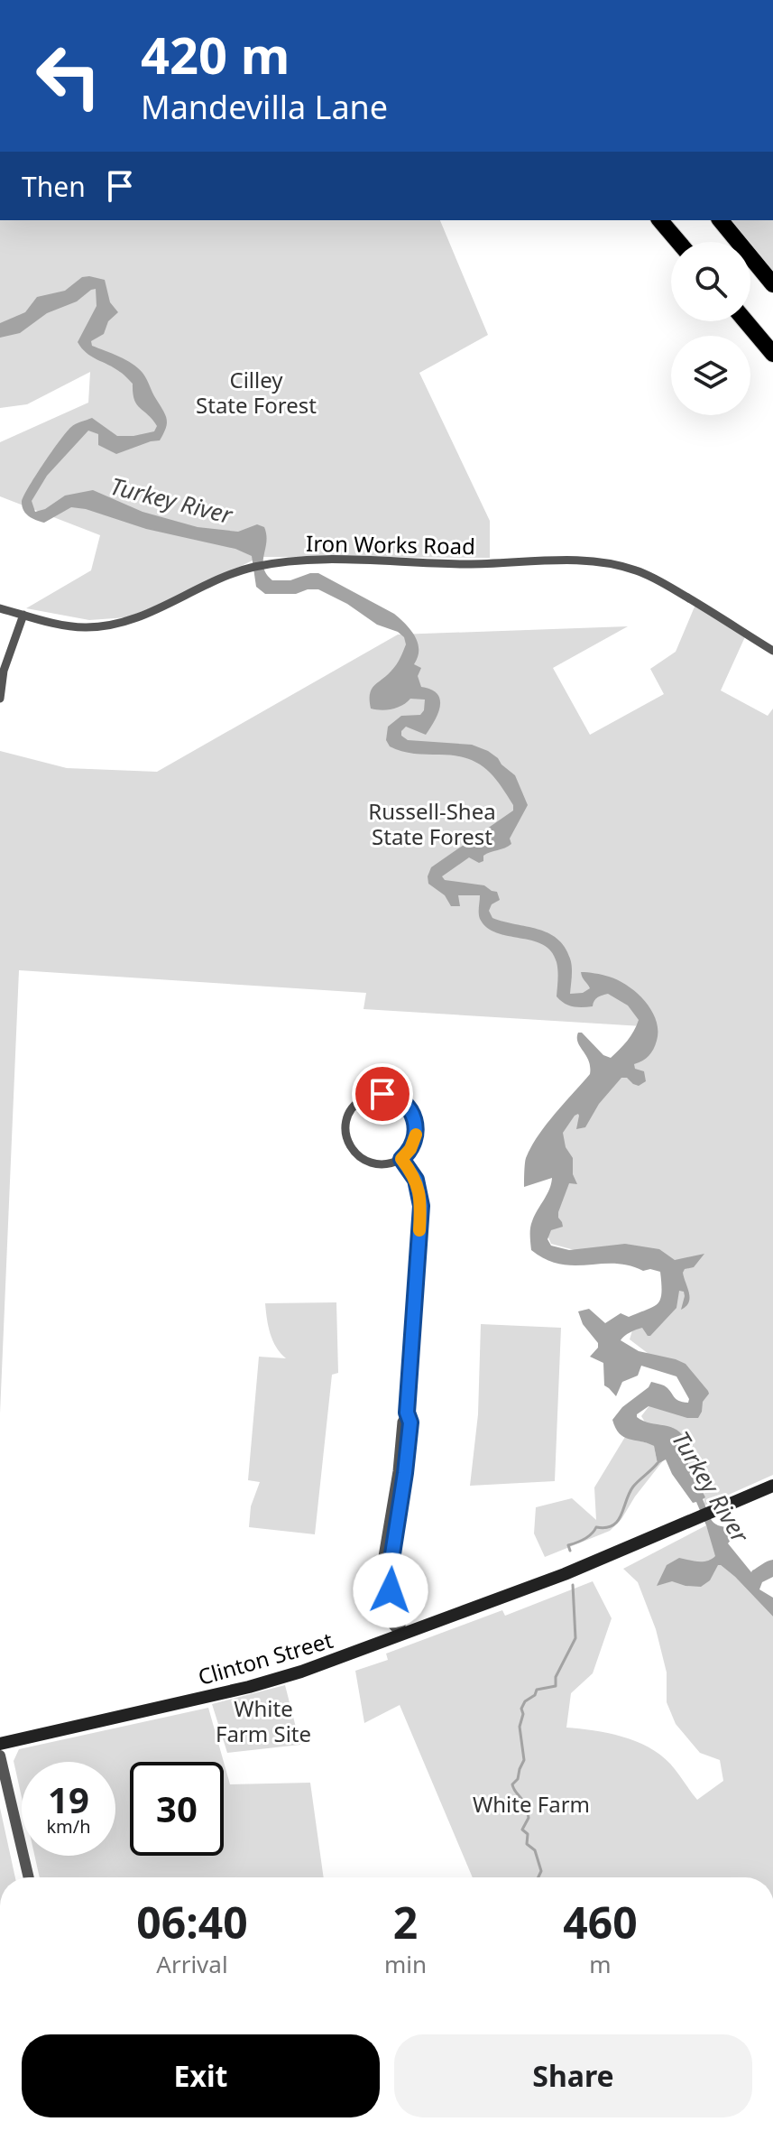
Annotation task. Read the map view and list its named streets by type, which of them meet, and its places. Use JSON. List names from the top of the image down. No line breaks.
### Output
{"streets":{"main road":["Clinton Street"],"street":["Iron Works Road"]},"water":["Turkey River"],"parks":["Cilley State Forest","Russell-Shea State Forest","White Farm Site","White Farm"],"page":{"turn":["420 m","Mandevilla Lane"],"then":"Then","speed":"19 km/h","limit":"30","eta":["06:40","Arrival","2","min","460","m"],"buttons":["Exit","Share"]}}
